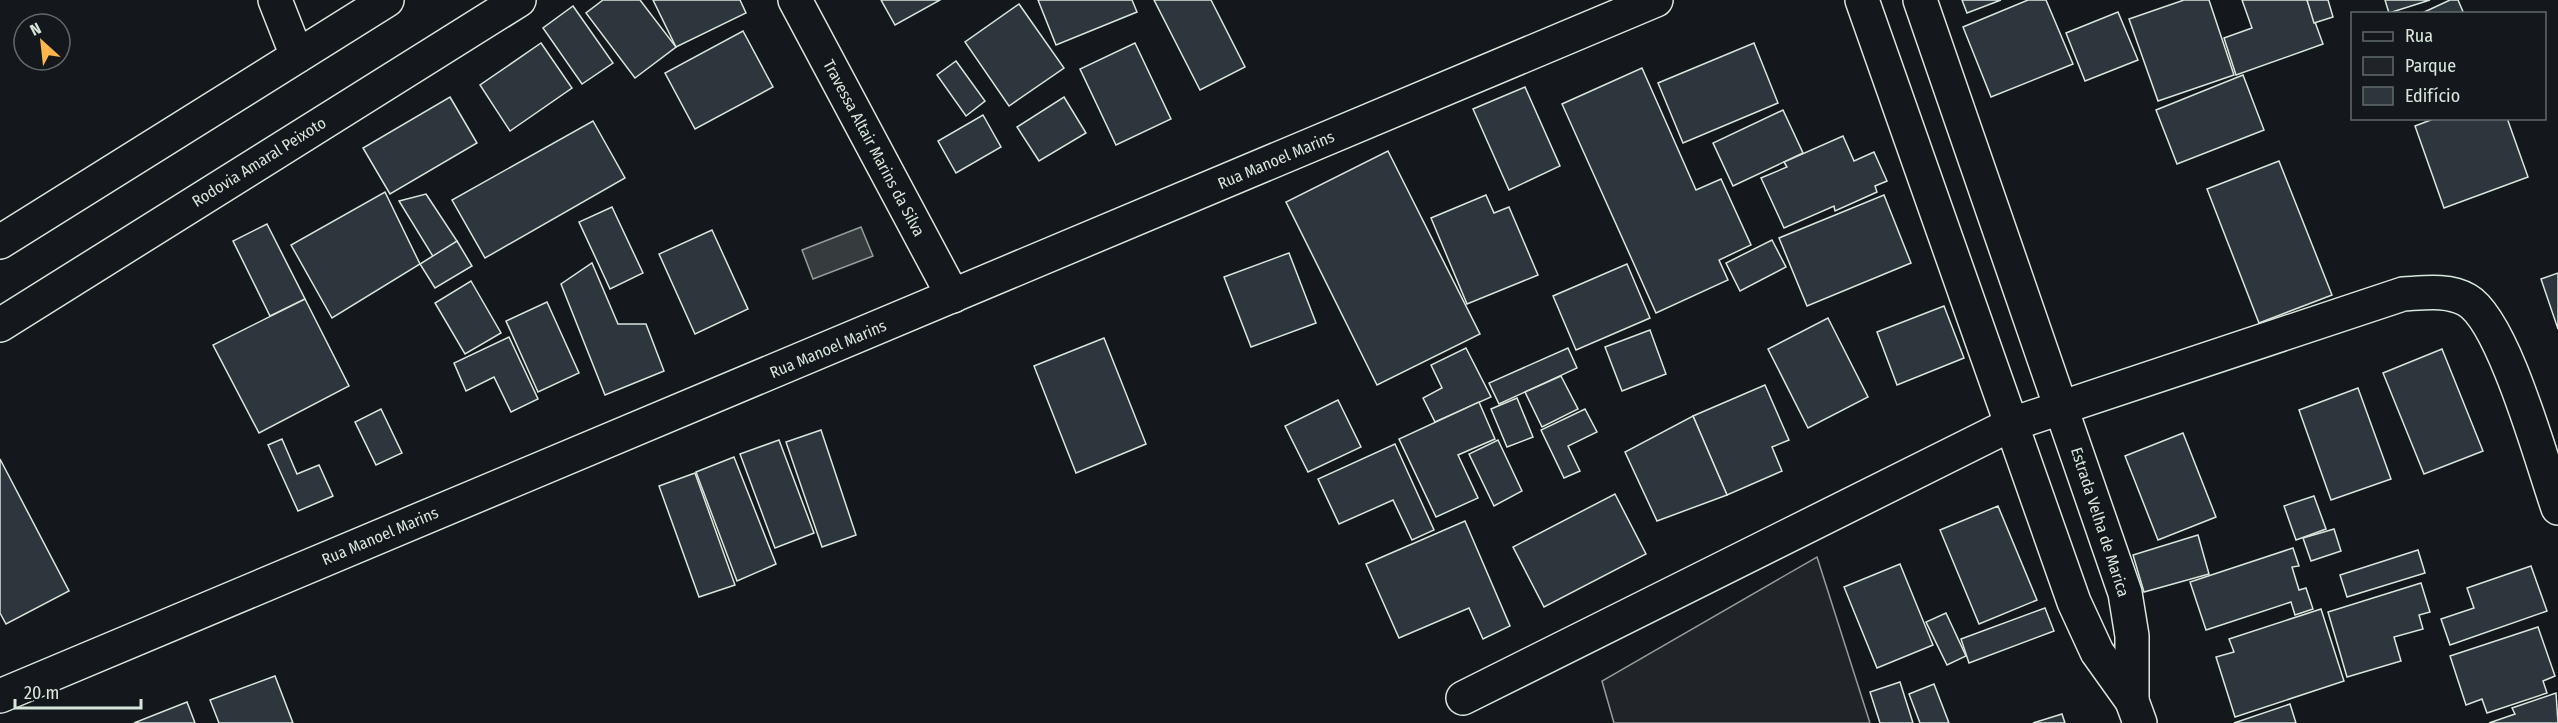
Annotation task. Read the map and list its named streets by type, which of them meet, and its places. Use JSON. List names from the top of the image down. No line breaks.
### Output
{"streets":{"main road":["Travessa Altair Marins da Silva","Rua Manoel Marins","Rodovia Amaral Peixoto","Estrada Velha de Marica"]},"crossings":[["Travessa Altair Marins da Silva","Rua Manoel Marins"]],"legend":["Rua","Parque","Edifício"],"scale_bar":"20 m","north":"top left"}
